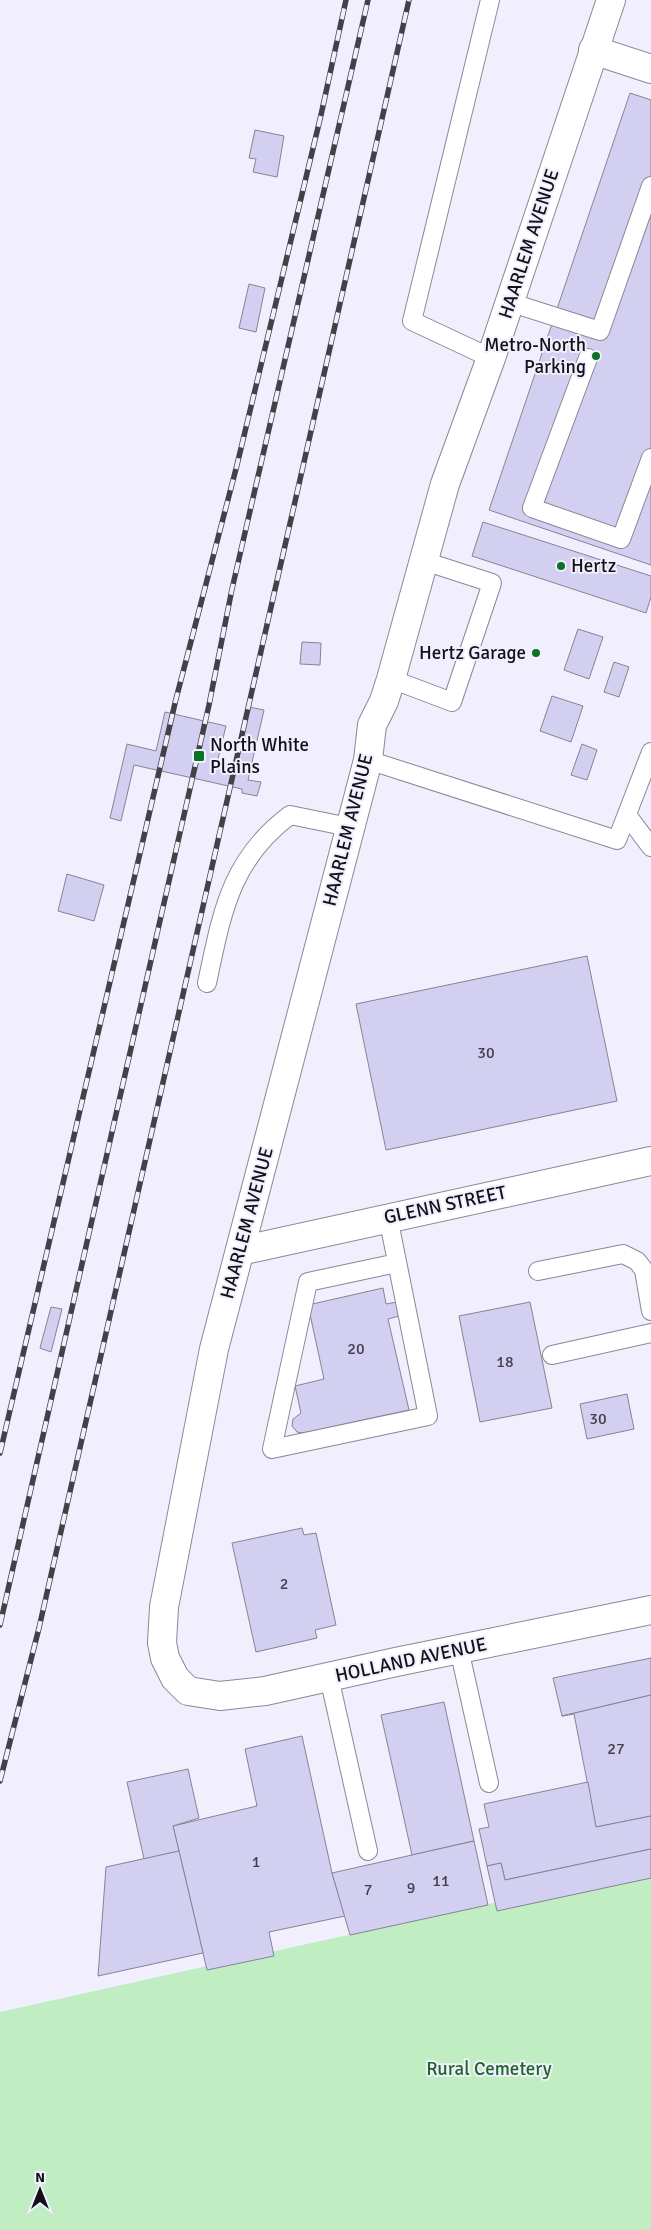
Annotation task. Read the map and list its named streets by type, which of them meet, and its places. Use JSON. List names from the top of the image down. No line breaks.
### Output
{"streets":{"street":["HAARLEM AVENUE","GLENN STREET","HOLLAND AVENUE"]},"crossings":[["HAARLEM AVENUE","GLENN STREET"],["HAARLEM AVENUE","HOLLAND AVENUE"]],"parks":["Rural Cemetery"],"places":{"other":["Metro-North Parking","Hertz","Hertz Garage"],"transit":["North White Plains"]},"house_numbers":["30","20","18","30","2","27","1","11","9","7"],"north":"top"}
